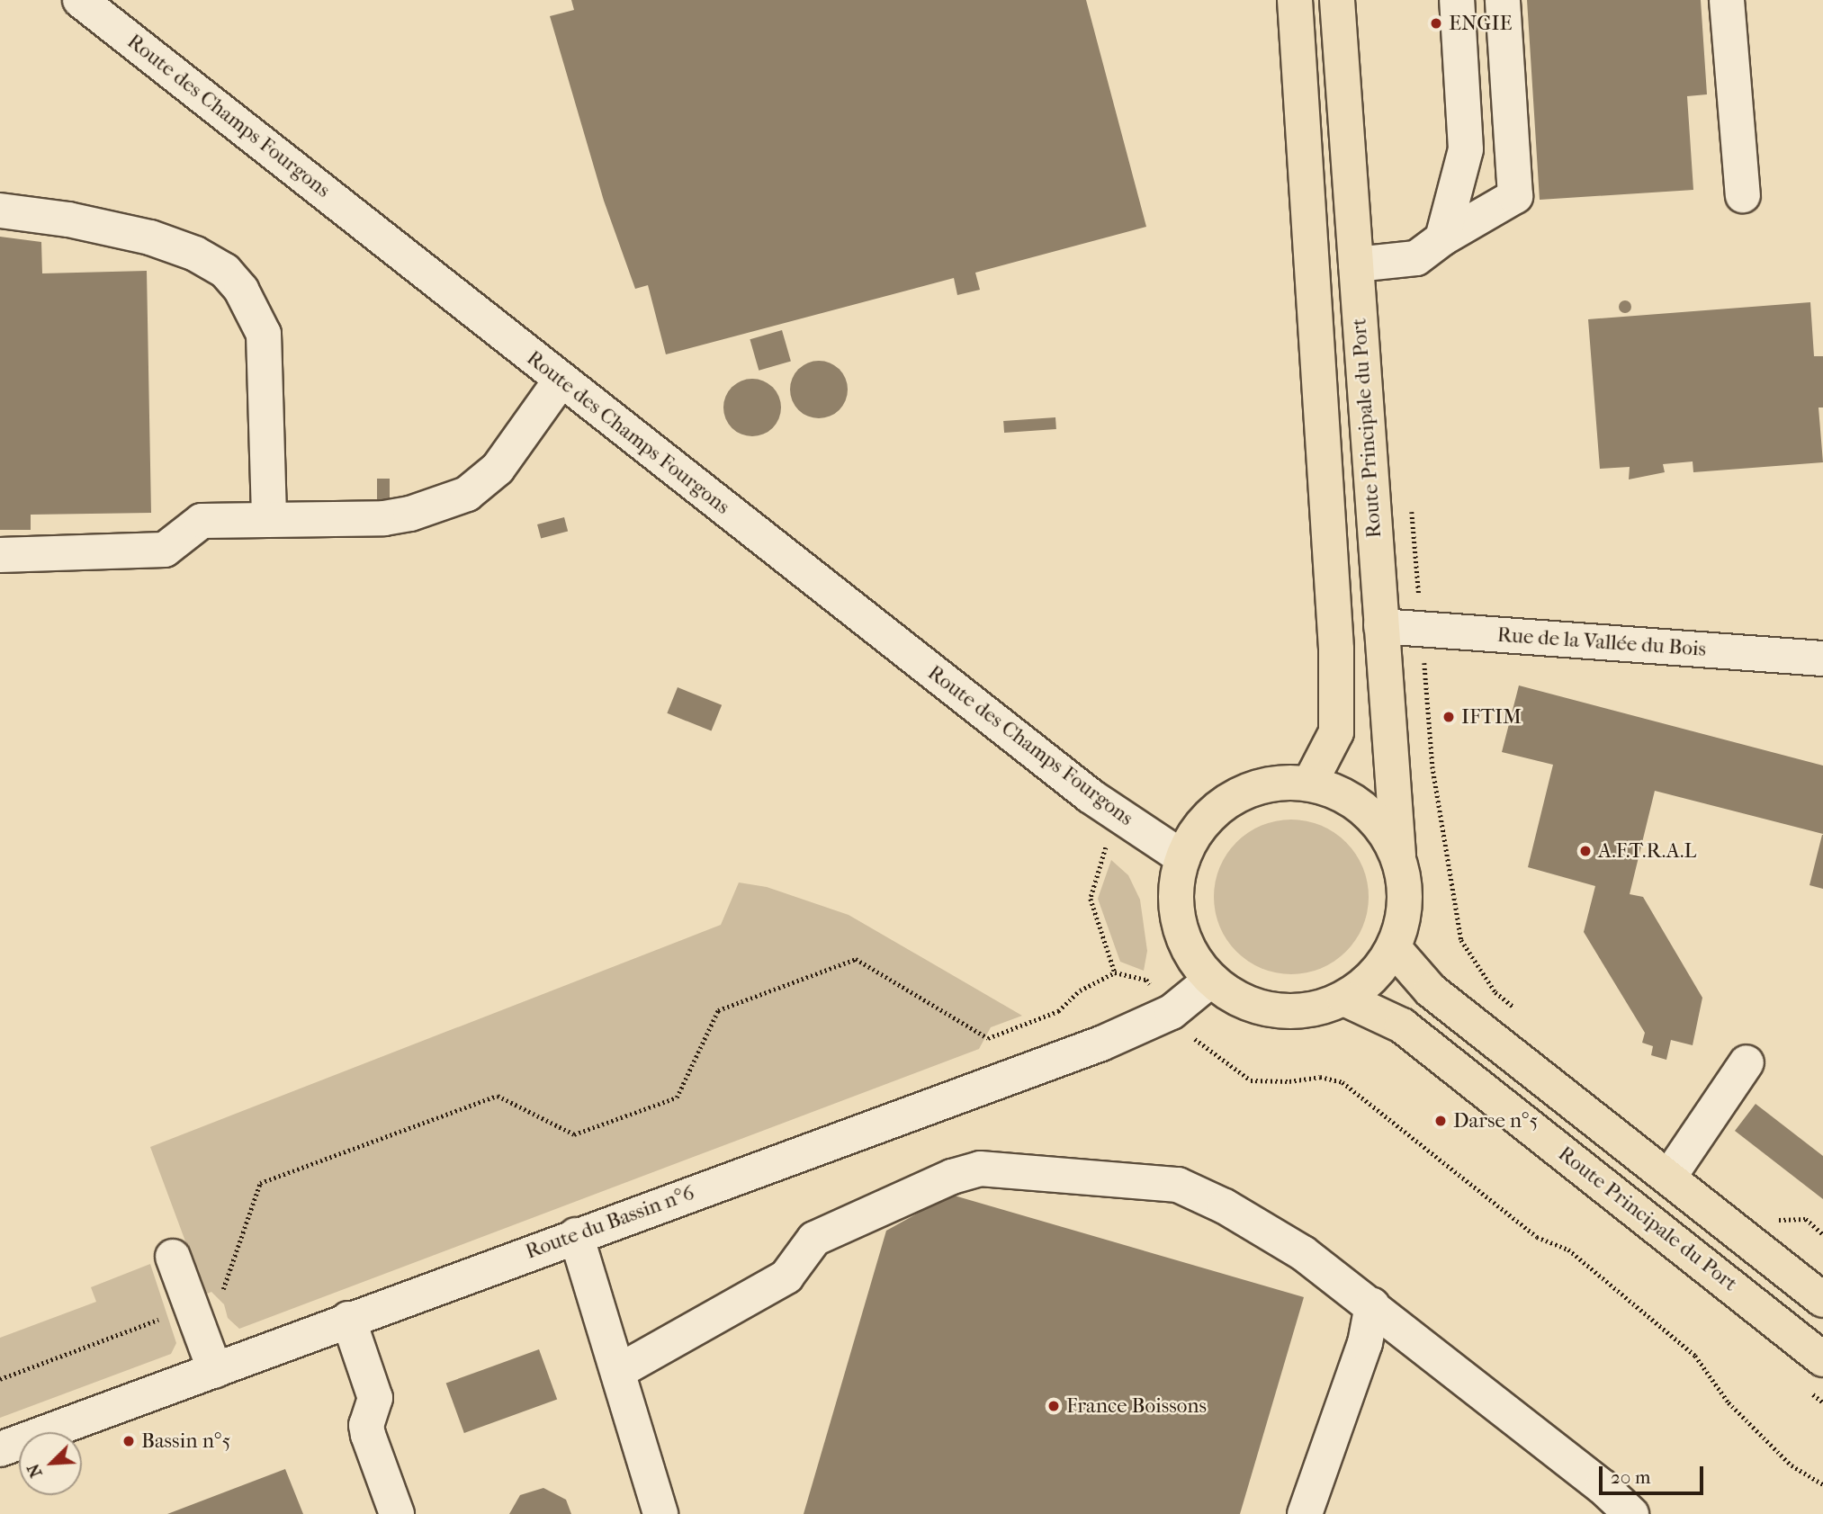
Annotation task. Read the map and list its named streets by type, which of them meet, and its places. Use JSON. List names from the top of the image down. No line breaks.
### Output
{"streets":{"main road":["Route Principale du Port"],"street":["Route des Champs Fourgons","Rue de la Vallée du Bois","Route du Bassin n°6"]},"crossings":[["Route Principale du Port","Rue de la Vallée du Bois"]],"places":["ENGIE","IFTIM","A.F.T.R.A.L","Darse n°5","France Boissons","Bassin n°5"],"scale_bar":"20 m","north":"bottom left"}
